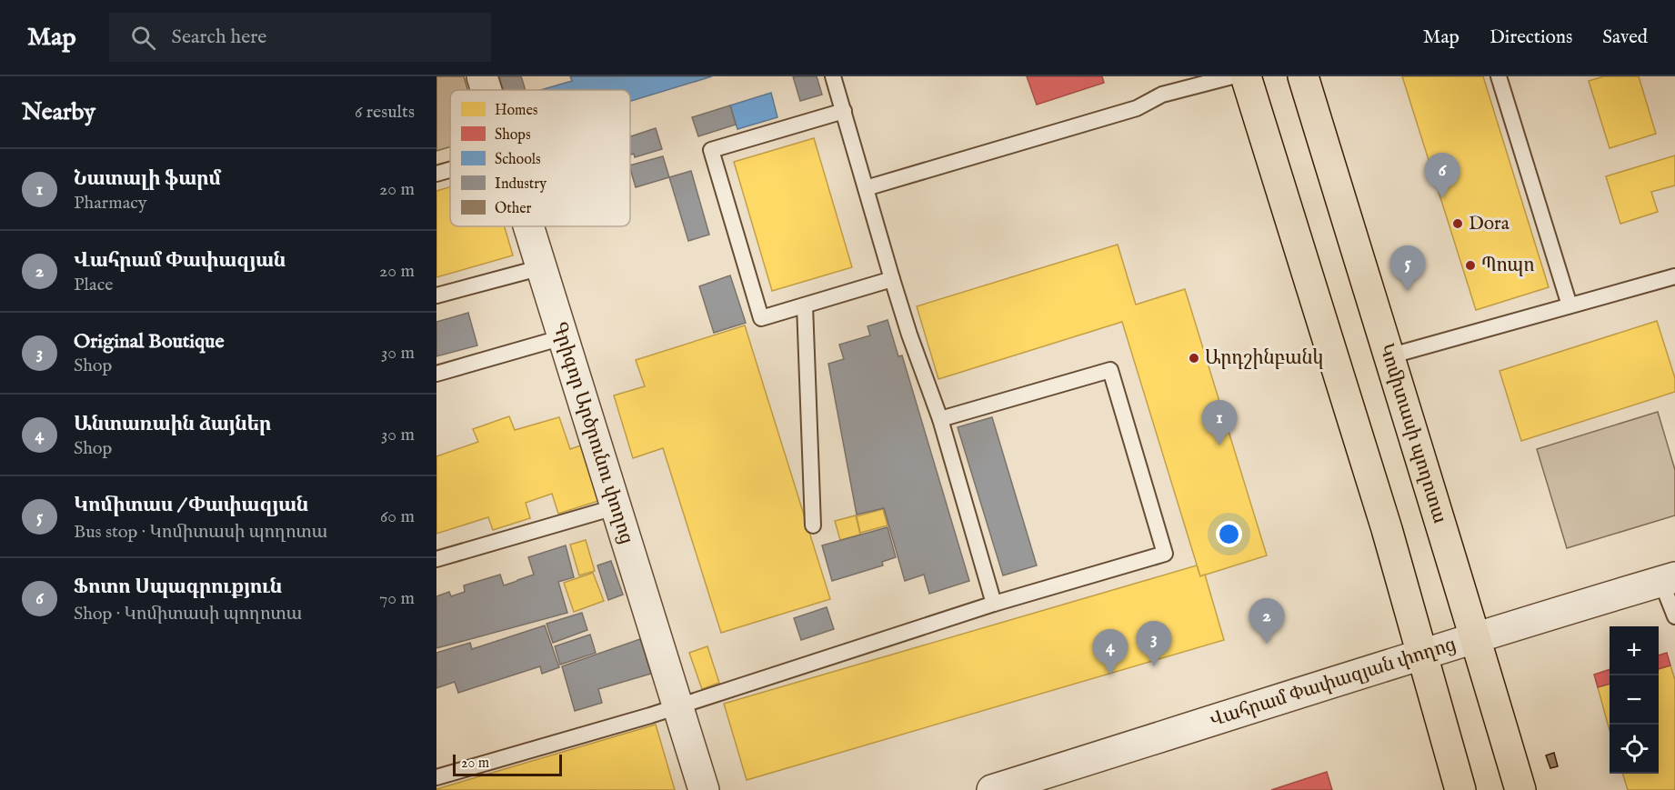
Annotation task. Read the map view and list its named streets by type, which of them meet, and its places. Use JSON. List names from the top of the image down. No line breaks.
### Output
{"streets":{"main road":["Կոմիտասի պողոտա"],"street":["Գրիգոր Արծրունու փողոց","Վահրամ Փափազյան փողոց"]},"crossings":[["Կոմիտասի պողոտա","Վահրամ Փափազյան փողոց"]],"places":["Dora","Պոպո","Արդշինբանկ"],"legend":["Homes","Shops","Schools","Industry","Other"],"scale_bar":"20 m","page":{"header":"Map","search":"Search here","nav":["Map","Directions","Saved"],"heading":["Nearby","6 results"],"list":[{"mark":"1","name":"Նատալի ֆարմ","note":"Pharmacy","value":"20 m"},{"mark":"2","name":"Վահրամ Փափազյան","note":"Place","value":"20 m"},{"mark":"3","name":"Original Boutique","note":"Shop","value":"30 m"},{"mark":"4","name":"Անտառաին ձայներ","note":"Shop","value":"30 m"},{"mark":"5","name":"Կոմիտաս / Փափազյան","note":"Bus stop · Կոմիտասի պողոտա","value":"60 m"},{"mark":"6","name":"Ֆոտո Սպագրուքյուն","note":"Shop · Կոմիտասի պողոտա","value":"70 m"}],"pins":["6","5","1","2","3","4"],"map_buttons":["+","−"],"scale":"20 m"}}
